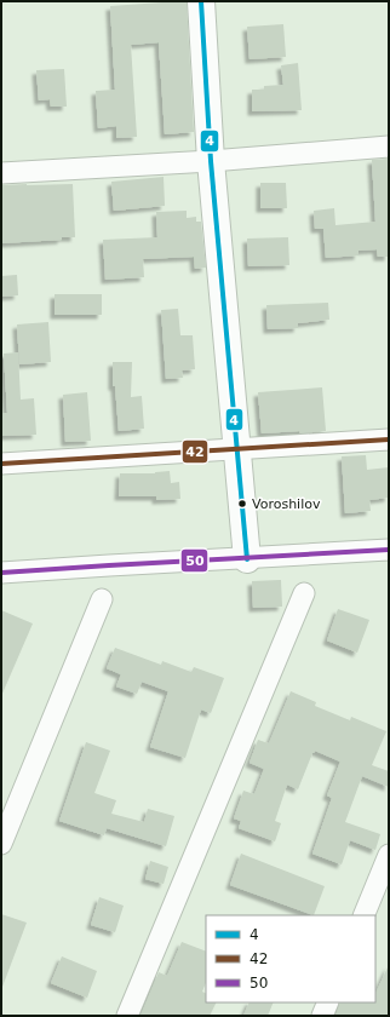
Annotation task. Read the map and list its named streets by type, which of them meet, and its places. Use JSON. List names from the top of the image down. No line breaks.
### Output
{"places":["Voroshilov"],"lines":["transit line 4","transit line 42","transit line 50"],"legend":["4","42","50"]}
